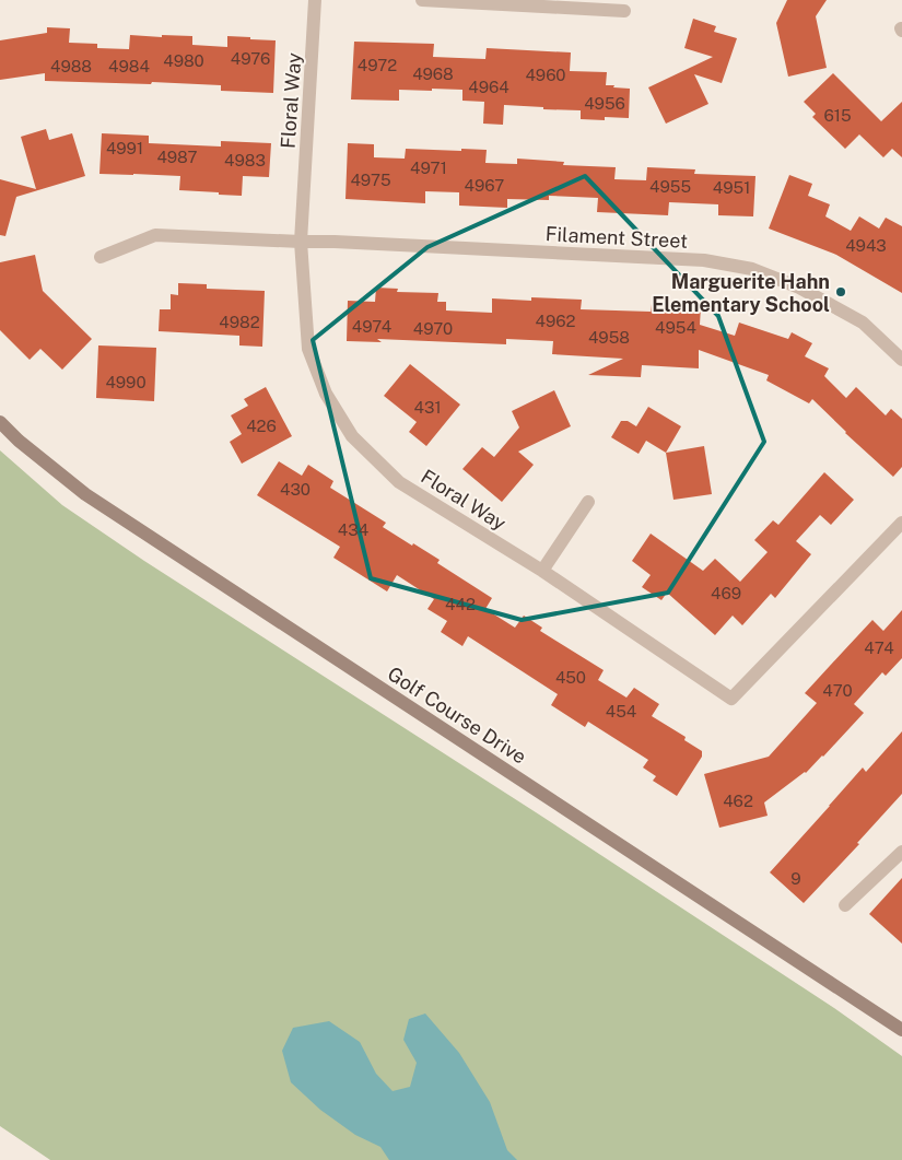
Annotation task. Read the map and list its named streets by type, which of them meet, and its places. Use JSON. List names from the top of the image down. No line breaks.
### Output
{"streets":{"street":["Floral Way","Filament Street","Golf Course Drive"]},"crossings":[["Floral Way","Filament Street"]],"places":["Marguerite Hahn Elementary School"],"house_numbers":["4976","4980","4972","4988","4984","4968","4960","4964","4956","615","4991","4987","4983","4971","4975","4967","4955","4951","4943","4962","4982","4974","4954","4970","4958","4990","431","426","430","434","469","442","474","450","470","454","462","9"]}
